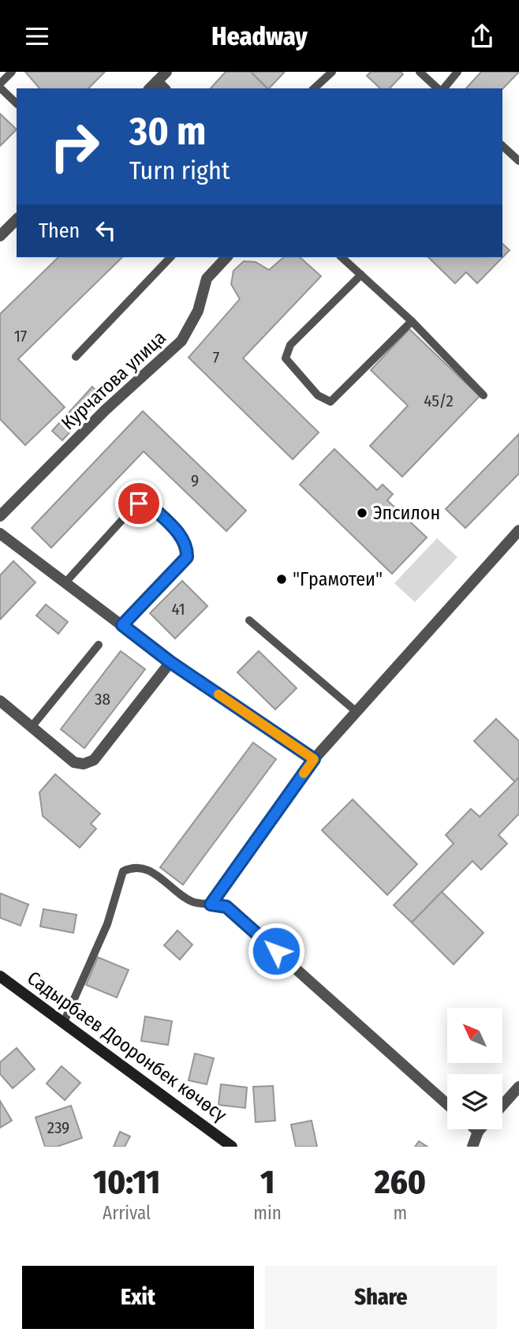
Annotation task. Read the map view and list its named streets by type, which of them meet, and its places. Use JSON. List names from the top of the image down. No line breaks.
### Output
{"streets":{"main road":["Садырбаев Дооронбек көчөсү"],"street":["Курчатова улица"]},"places":["Эпсилон","\"Грамотеи\""],"house_numbers":["17","7","45/2","9","41","38","239"],"north":"top left","page":{"header":"Headway","turn":["30 m","Turn right"],"then":"Then","eta":["10:11","Arrival","1","min","260","m"],"buttons":["Exit","Share"]}}
